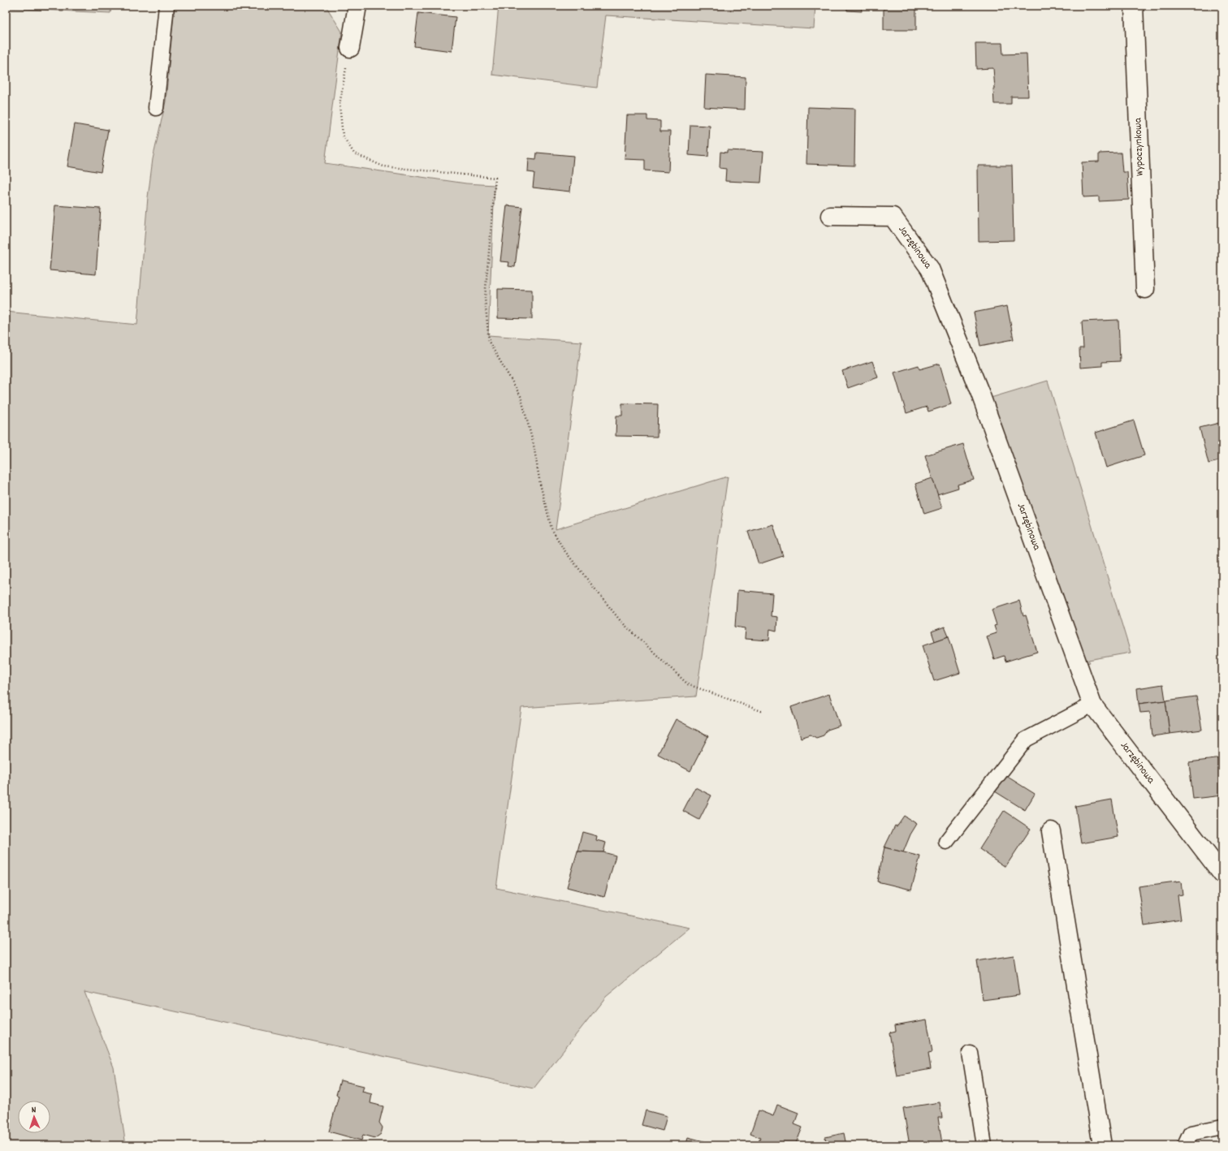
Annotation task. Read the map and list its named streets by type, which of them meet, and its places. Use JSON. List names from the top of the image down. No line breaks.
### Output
{"streets":{"street":["Wypoczynkowa","Jarzębinowa"]},"north":"top"}
